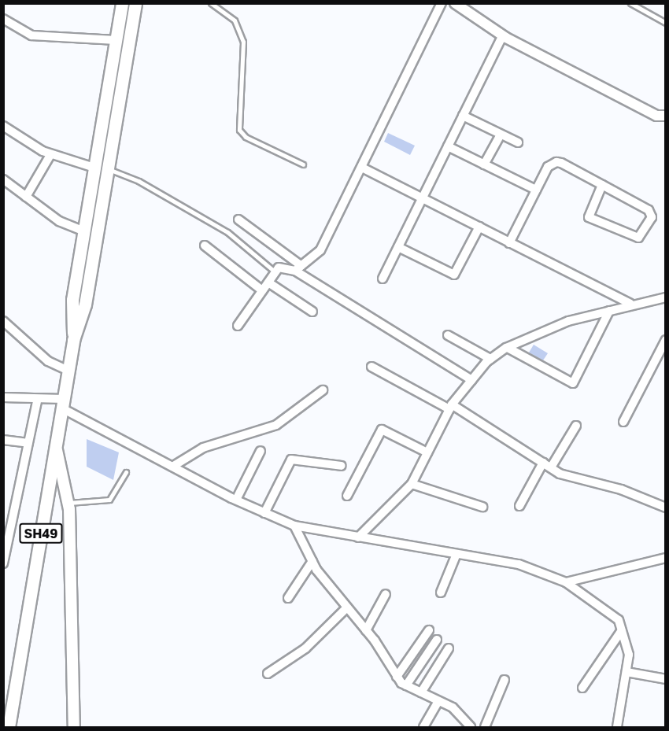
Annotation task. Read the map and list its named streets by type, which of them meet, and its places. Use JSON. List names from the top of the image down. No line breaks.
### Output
{"streets":{"main road":["SH49"]}}
